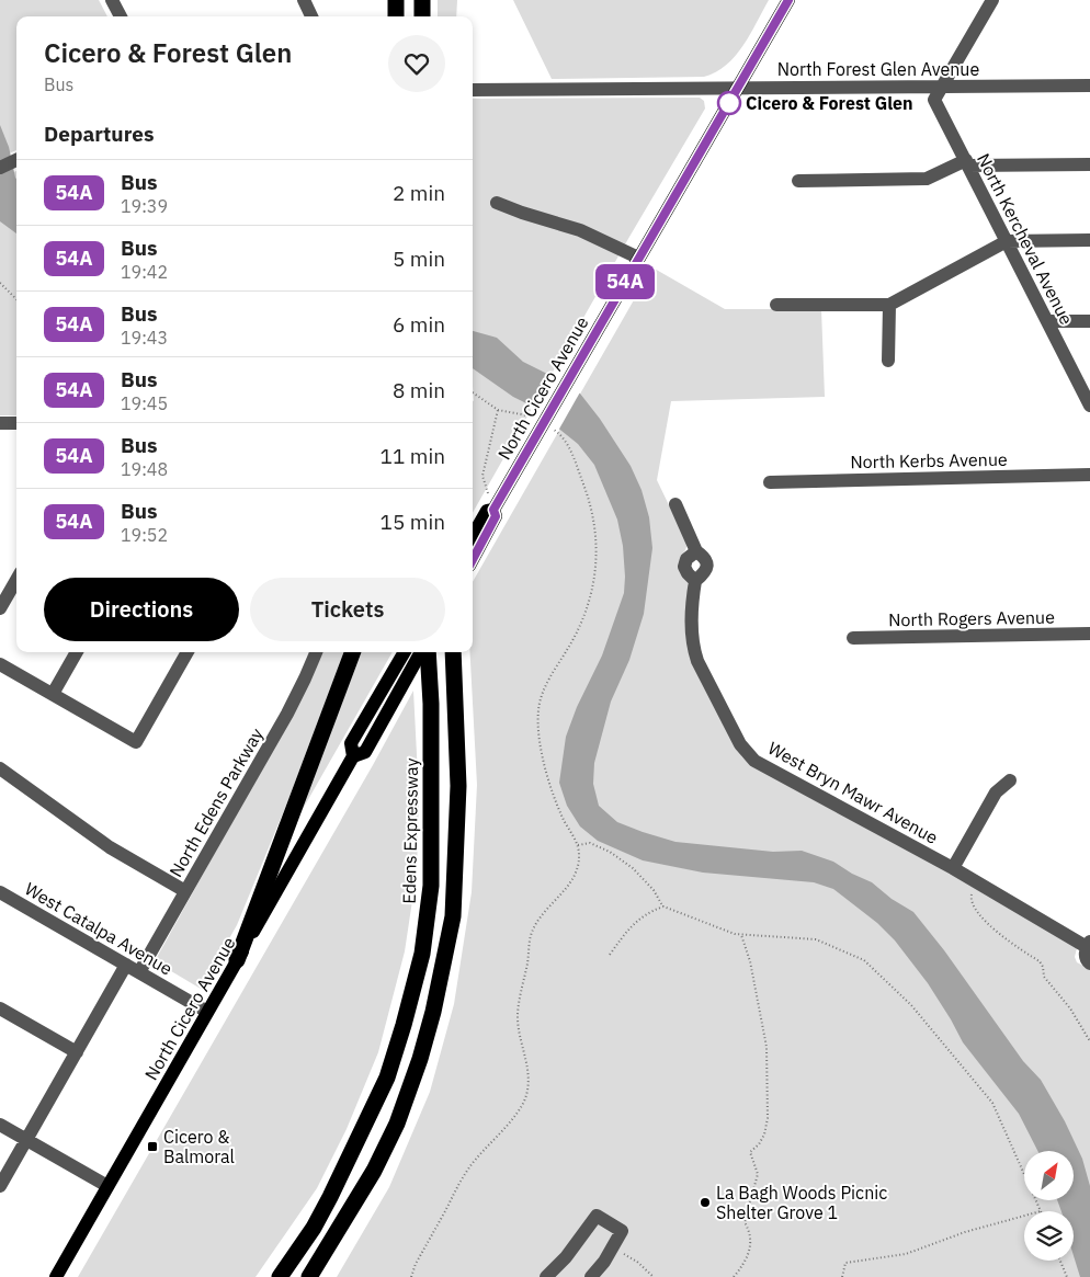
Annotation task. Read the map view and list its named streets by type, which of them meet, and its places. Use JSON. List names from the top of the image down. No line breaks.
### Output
{"streets":{"highway":["Edens Expressway"],"main road":["North Cicero Avenue"],"street":["North Forest Glen Avenue","North Kercheval Avenue","North Kerbs Avenue","North Rogers Avenue","West Bryn Mawr Avenue","North Edens Parkway","West Catalpa Avenue"]},"crossings":[["North Forest Glen Avenue","North Kercheval Avenue"],["North Forest Glen Avenue","North Cicero Avenue"],["North Cicero Avenue","West Catalpa Avenue"],["North Edens Parkway","West Catalpa Avenue"]],"places":{"other":["Cicero & Forest Glen","La Bagh Woods Picnic Shelter Grove 1"],"transit":["Cicero & Balmoral"]},"lines":["bus line 54A"],"north":"top right","page":{"on_map":"54A","heading":[["Cicero & Forest Glen","Bus"],"Departures"],"list":[{"mark":"54A","name":"Bus","note":"19:39","value":"2 min"},{"mark":"54A","name":"Bus","note":"19:42","value":"5 min"},{"mark":"54A","name":"Bus","note":"19:43","value":"6 min"},{"mark":"54A","name":"Bus","note":"19:45","value":"8 min"},{"mark":"54A","name":"Bus","note":"19:48","value":"11 min"},{"mark":"54A","name":"Bus","note":"19:52","value":"15 min"}],"buttons":["Directions","Tickets"]}}
